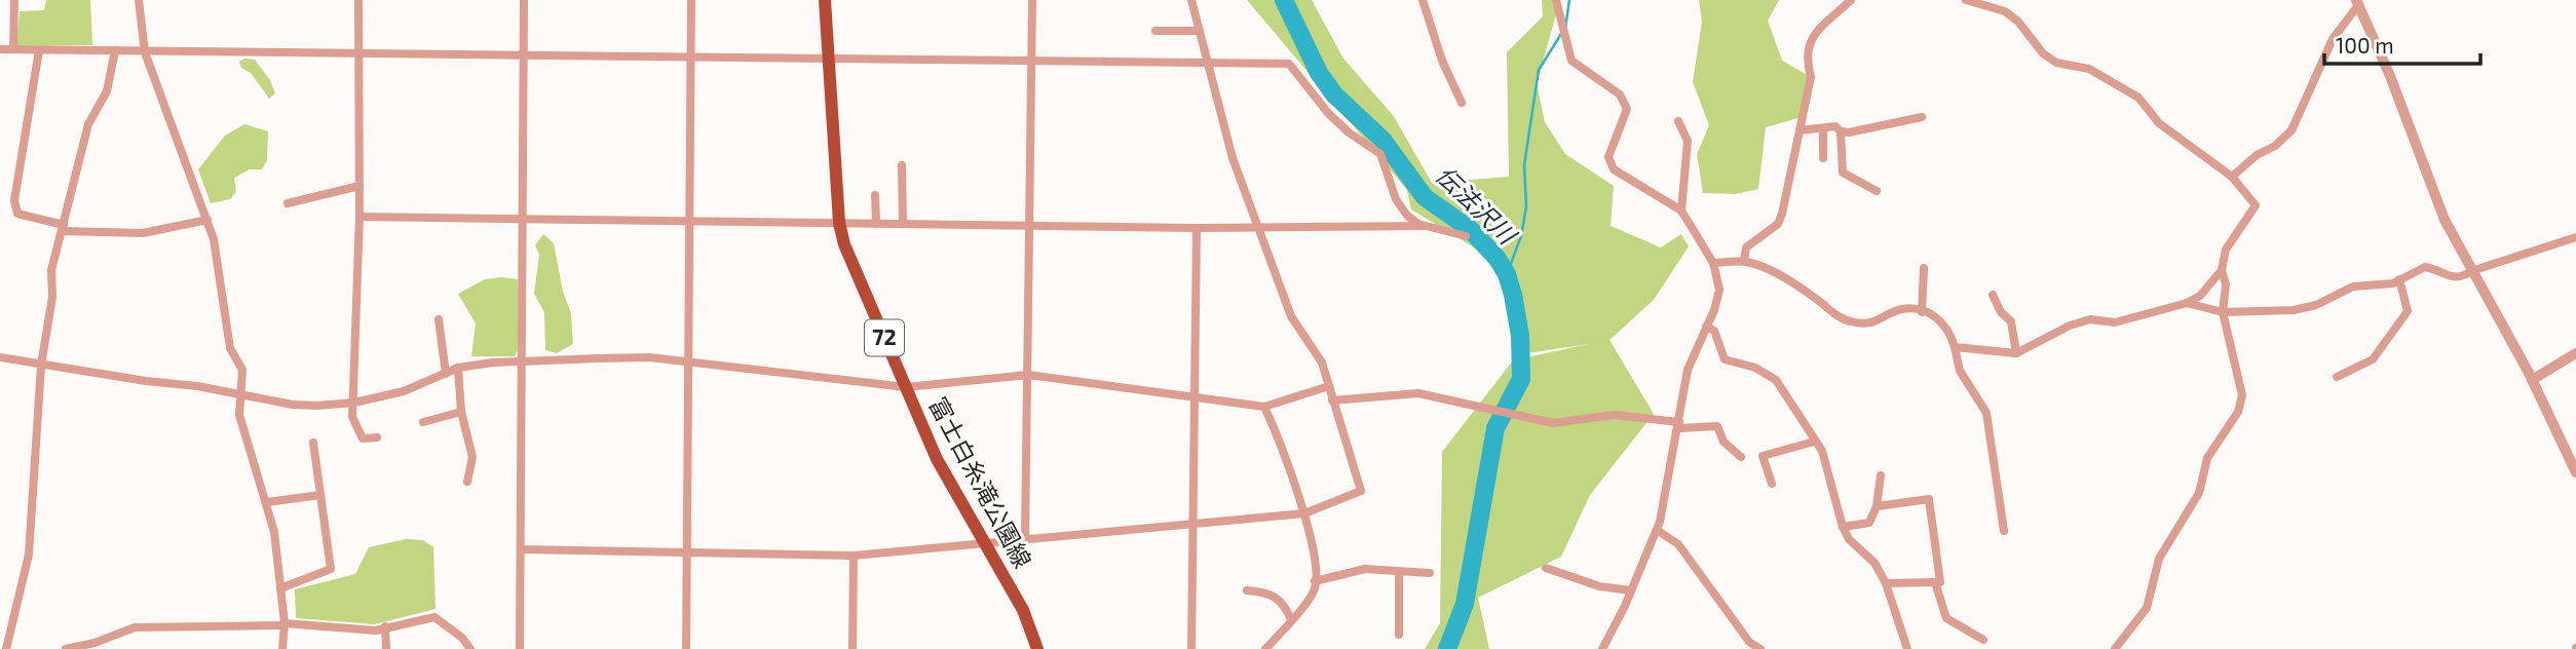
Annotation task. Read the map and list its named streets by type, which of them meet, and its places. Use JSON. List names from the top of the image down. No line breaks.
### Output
{"streets":{"main road":["72","富士白糸滝公園線"]},"water":["伝法沢川"],"scale_bar":"100 m"}
